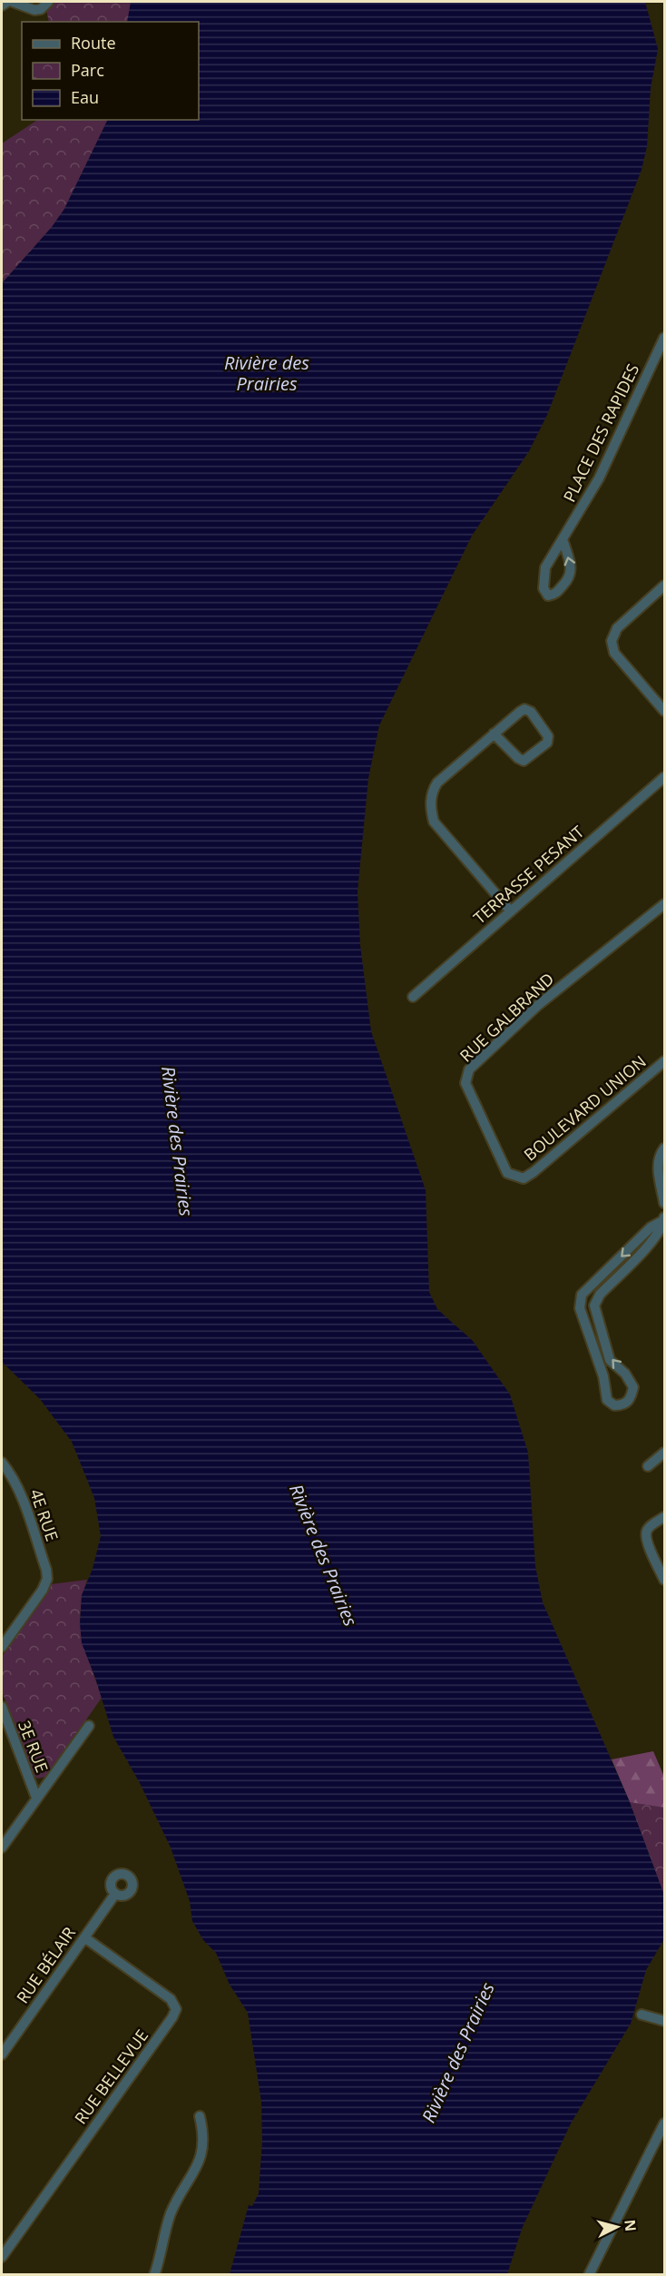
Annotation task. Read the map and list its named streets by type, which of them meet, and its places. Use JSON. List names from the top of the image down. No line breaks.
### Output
{"streets":{"street":["PLACE DES RAPIDES","TERRASSE PESANT","RUE GALBRAND","BOULEVARD UNION","4E RUE","3E RUE","RUE BÉLAIR","RUE BELLEVUE"]},"crossings":[["RUE GALBRAND","BOULEVARD UNION"],["RUE BÉLAIR","RUE BELLEVUE"]],"water":["Rivière des Prairies"],"legend":["Route","Parc","Eau"],"north":"right"}
